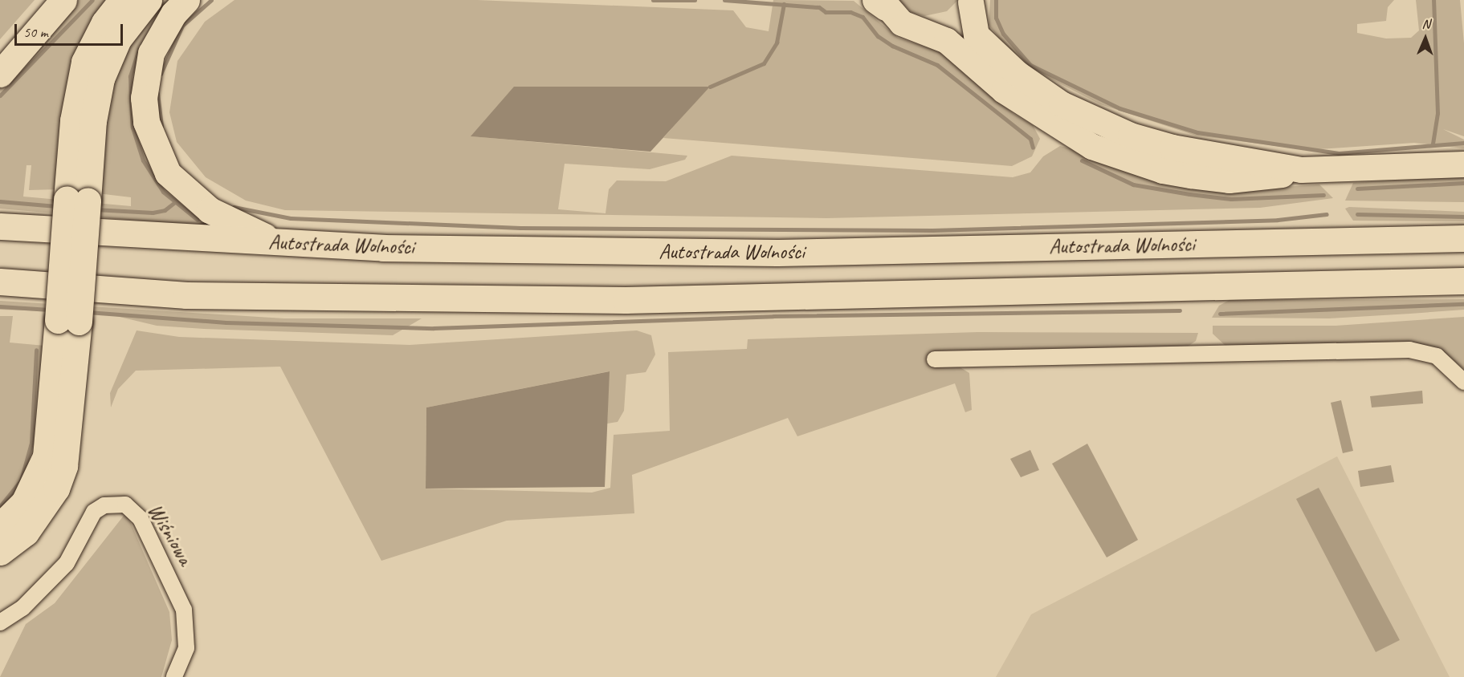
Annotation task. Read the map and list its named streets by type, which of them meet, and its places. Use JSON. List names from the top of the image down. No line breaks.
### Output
{"streets":{"highway":["Autostrada Wolności"],"street":["Wiśniowa"]},"scale_bar":"50 m","north":"top"}
